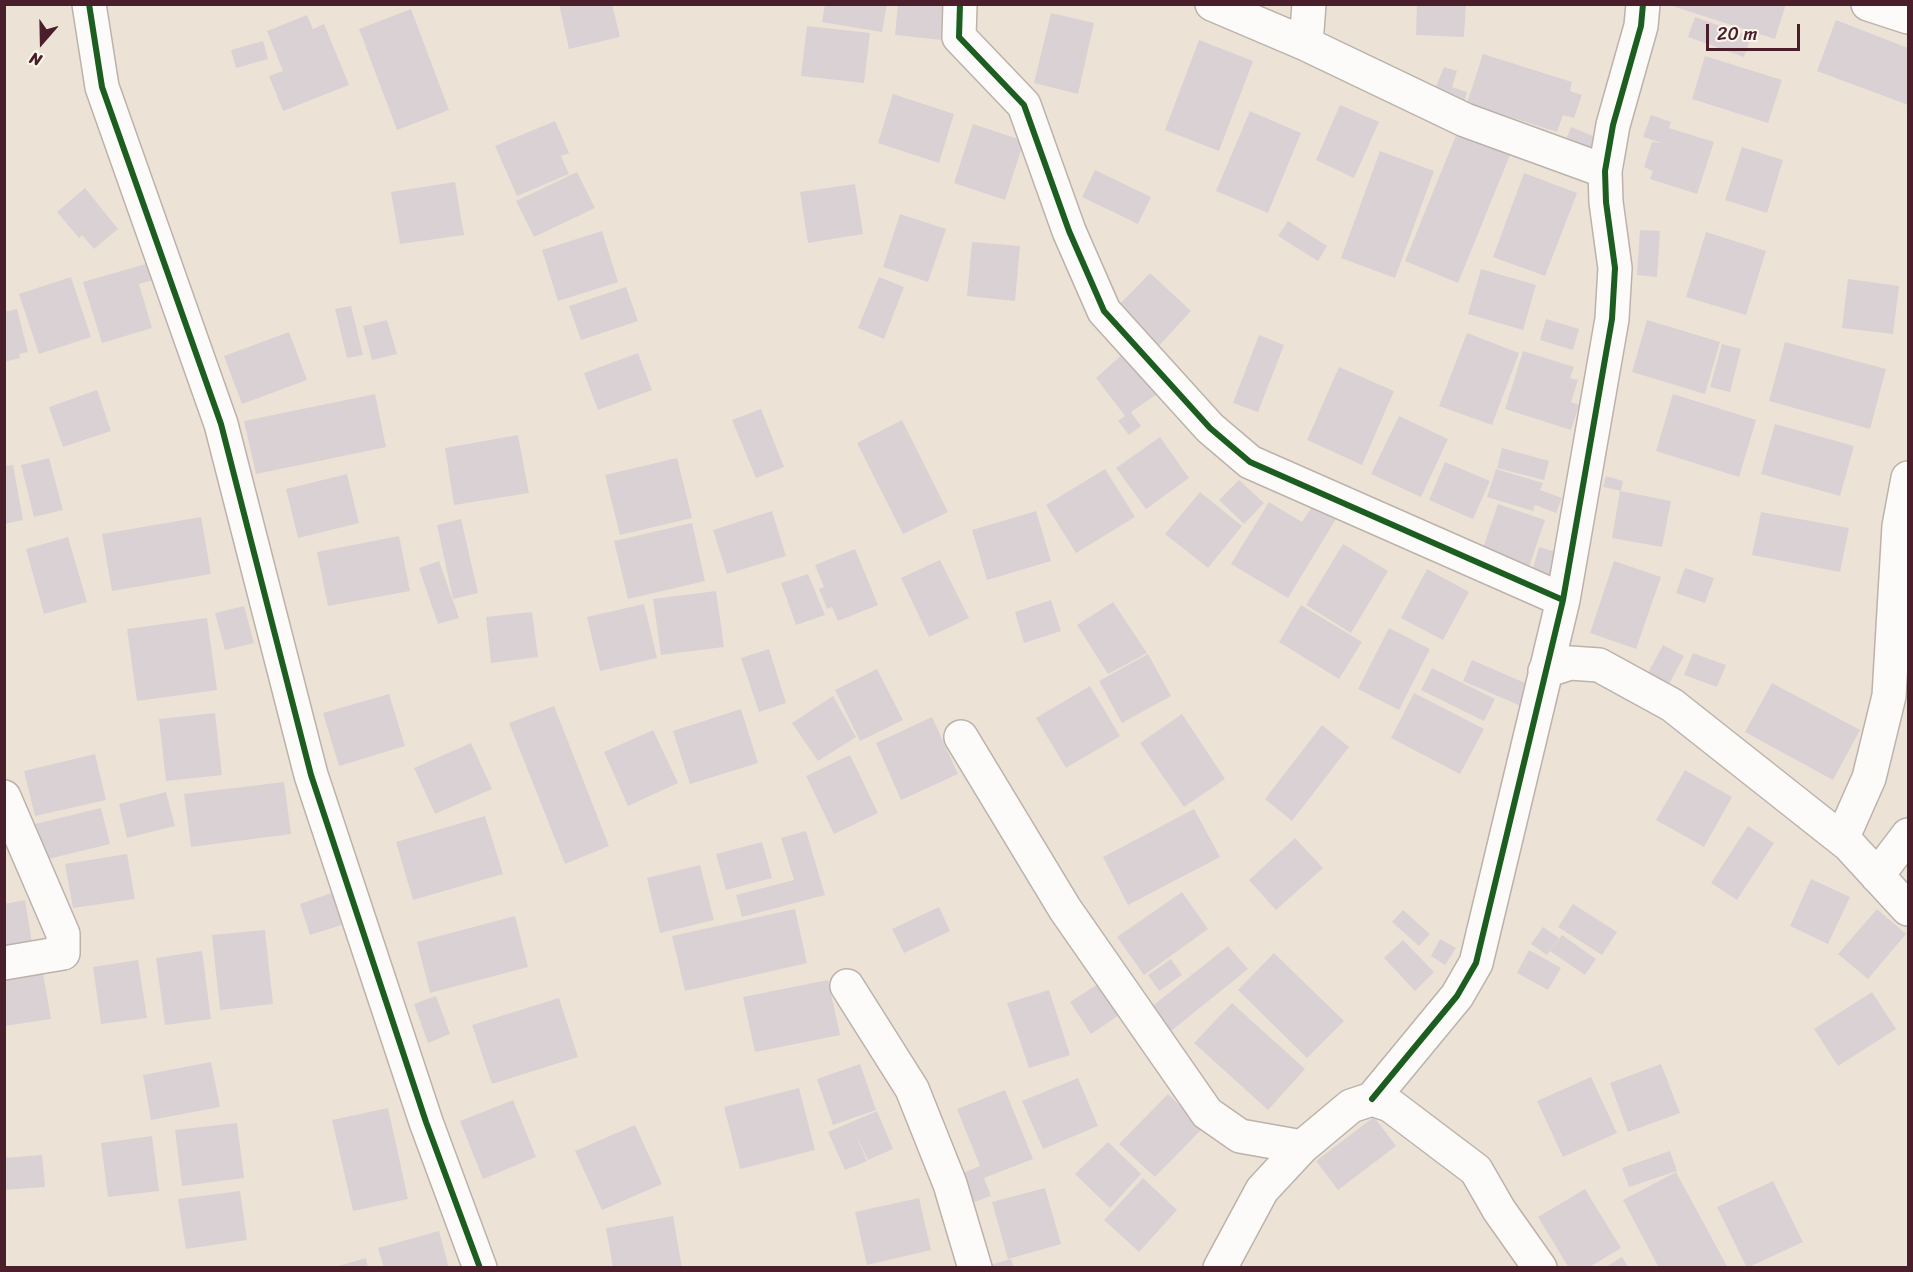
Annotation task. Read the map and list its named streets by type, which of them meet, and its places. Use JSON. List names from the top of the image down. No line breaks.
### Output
{"scale_bar":"20 m","north":"bottom"}
